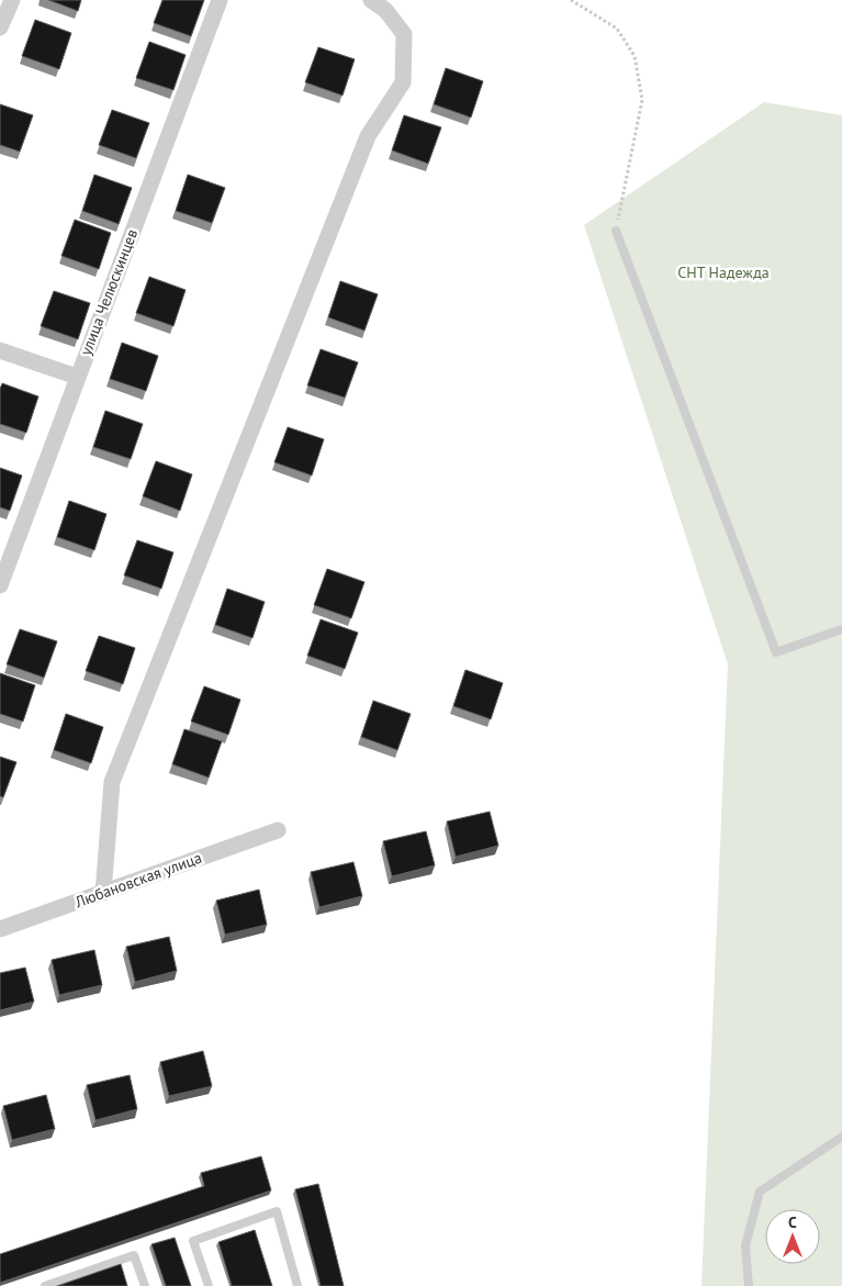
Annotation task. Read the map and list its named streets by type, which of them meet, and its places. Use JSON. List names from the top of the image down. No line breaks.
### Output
{"streets":{"street":["улица Челюскинцев","Любановская улица"]},"parks":["СНТ Надежда"],"north":"top"}
